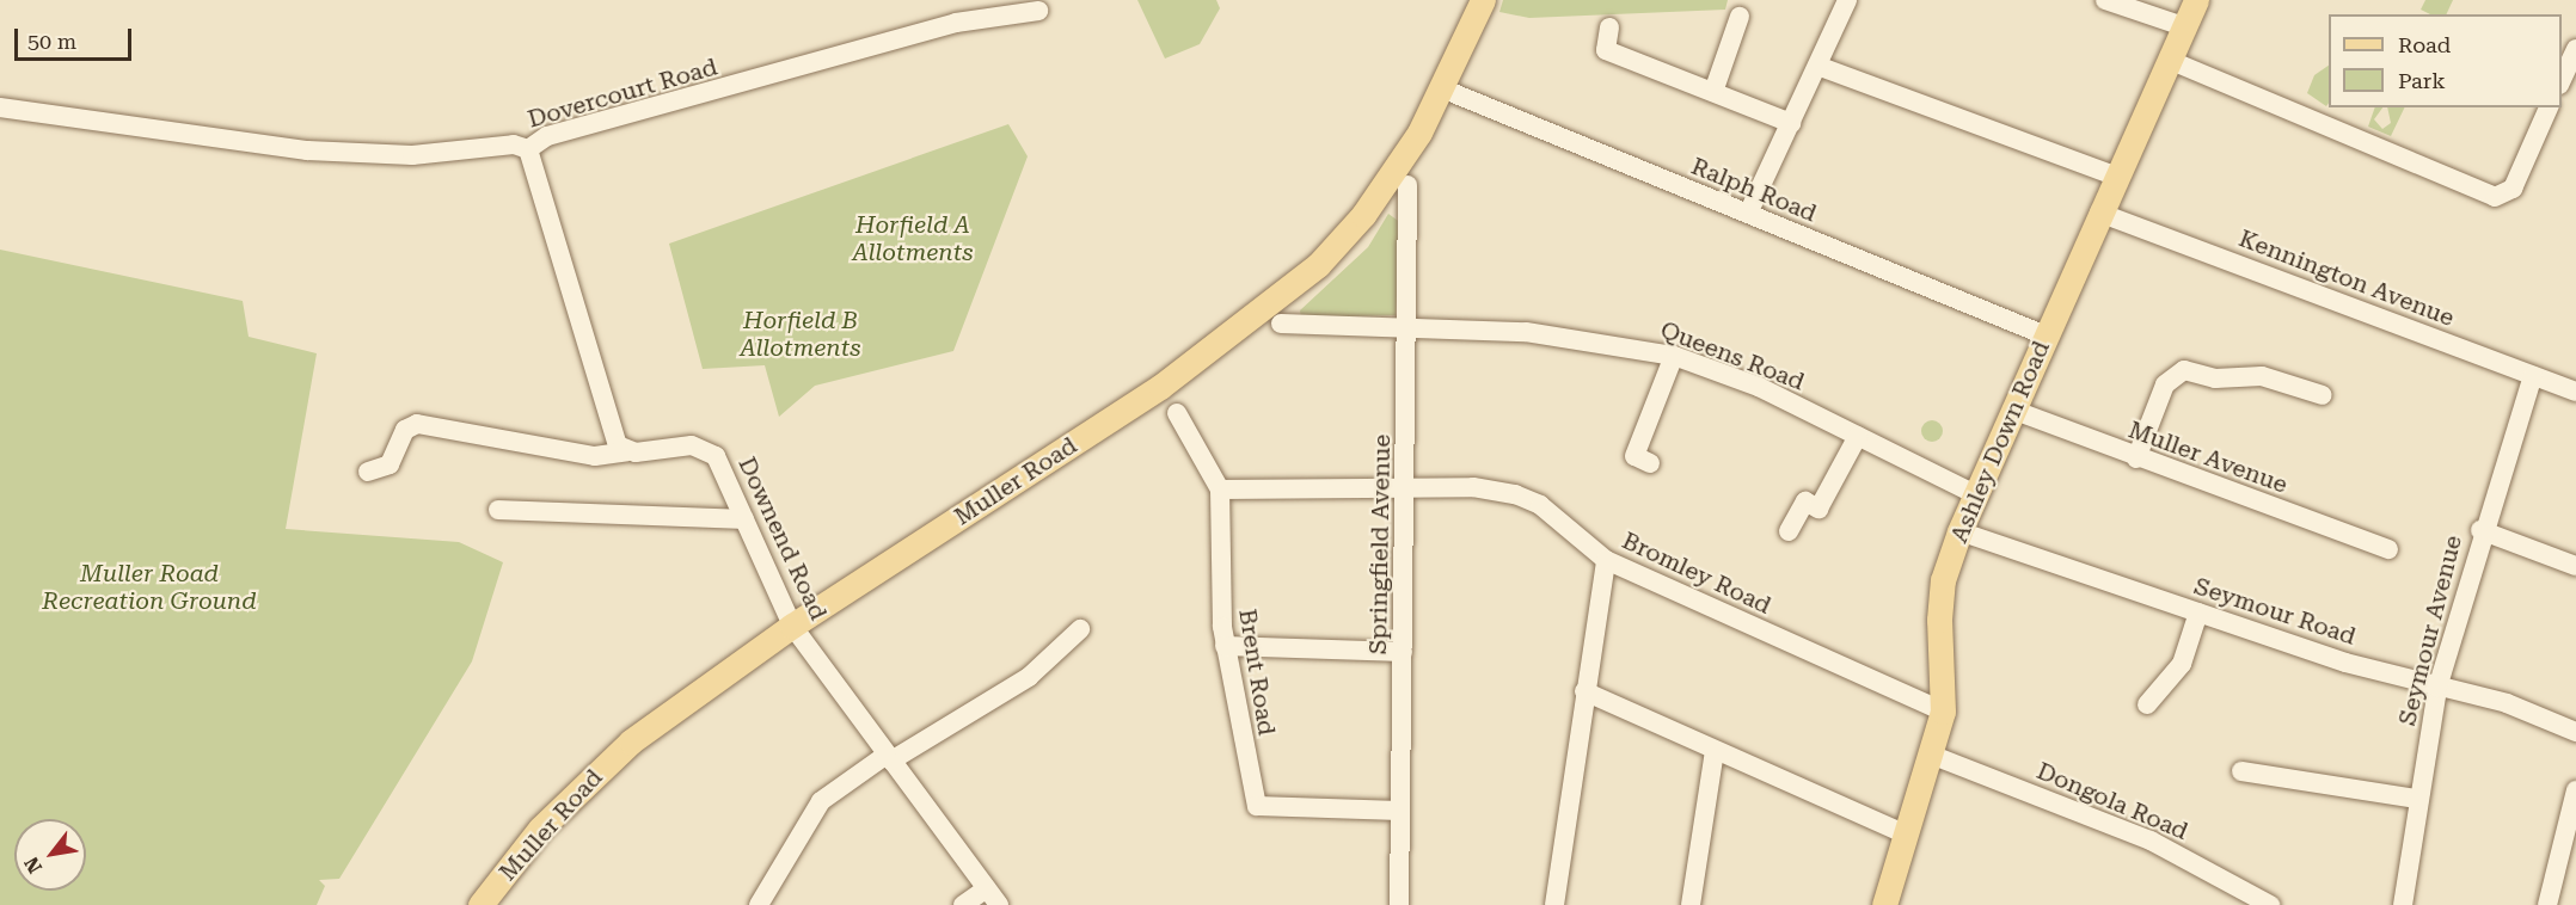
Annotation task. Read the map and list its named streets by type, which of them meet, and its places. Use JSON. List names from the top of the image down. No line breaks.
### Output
{"streets":{"main road":["Ashley Down Road","Muller Road"],"street":["Dovercourt Road","Ralph Road","Kennington Avenue","Queens Road","Muller Avenue","Downend Road","Springfield Avenue","Bromley Road","Seymour Road","Seymour Avenue","Brent Road","Dongola Road"]},"crossings":[["Ralph Road","Ashley Down Road"],["Ralph Road","Muller Road"],["Kennington Avenue","Ashley Down Road"],["Kennington Avenue","Seymour Avenue"],["Queens Road","Ashley Down Road"],["Queens Road","Springfield Avenue"],["Ashley Down Road","Muller Avenue"],["Ashley Down Road","Bromley Road"],["Ashley Down Road","Seymour Road"],["Ashley Down Road","Dongola Road"],["Muller Road","Downend Road"],["Muller Road","Brent Road"],["Springfield Avenue","Bromley Road"],["Springfield Avenue","Brent Road"],["Bromley Road","Brent Road"],["Seymour Road","Seymour Avenue"]],"parks":["Horfield A Allotments","Horfield B Allotments","Muller Road Recreation Ground"],"legend":["Road","Park"],"scale_bar":"50 m","north":"bottom left"}
